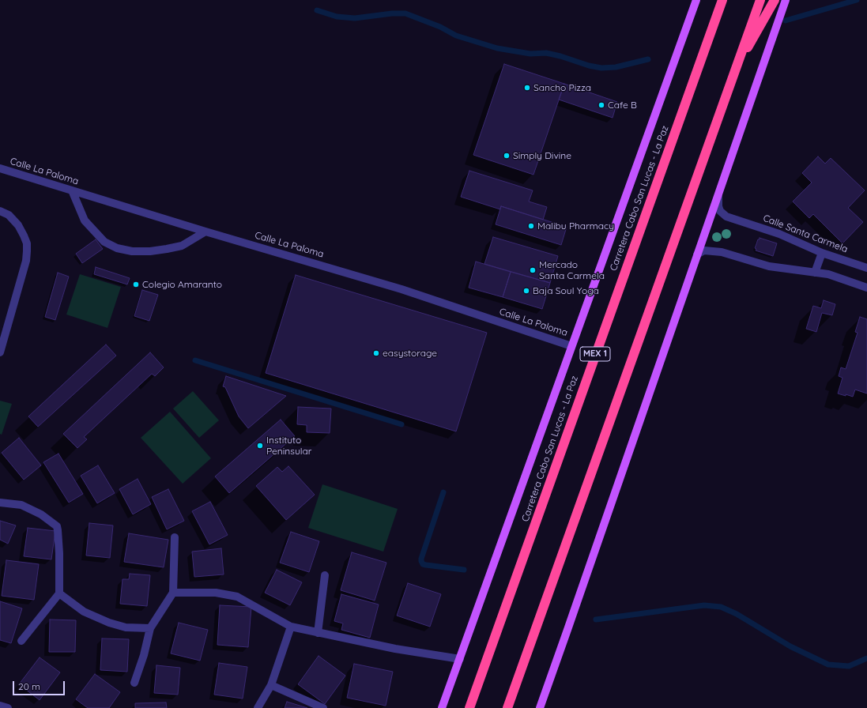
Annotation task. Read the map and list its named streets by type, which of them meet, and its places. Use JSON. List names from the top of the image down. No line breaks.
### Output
{"streets":{"highway":["Carretera Cabo San Lucas - La Paz","MEX 1"],"street":["Calle La Paloma","Calle Santa Carmela"]},"places":["Sancho Pizza","Cafe B","Simply Divine","Malibu Pharmacy","Mercado Santa Carmela","Colegio Amaranto","Baja Soul Yoga","easystorage","Instituto Peninsular"],"scale_bar":"20 m"}
